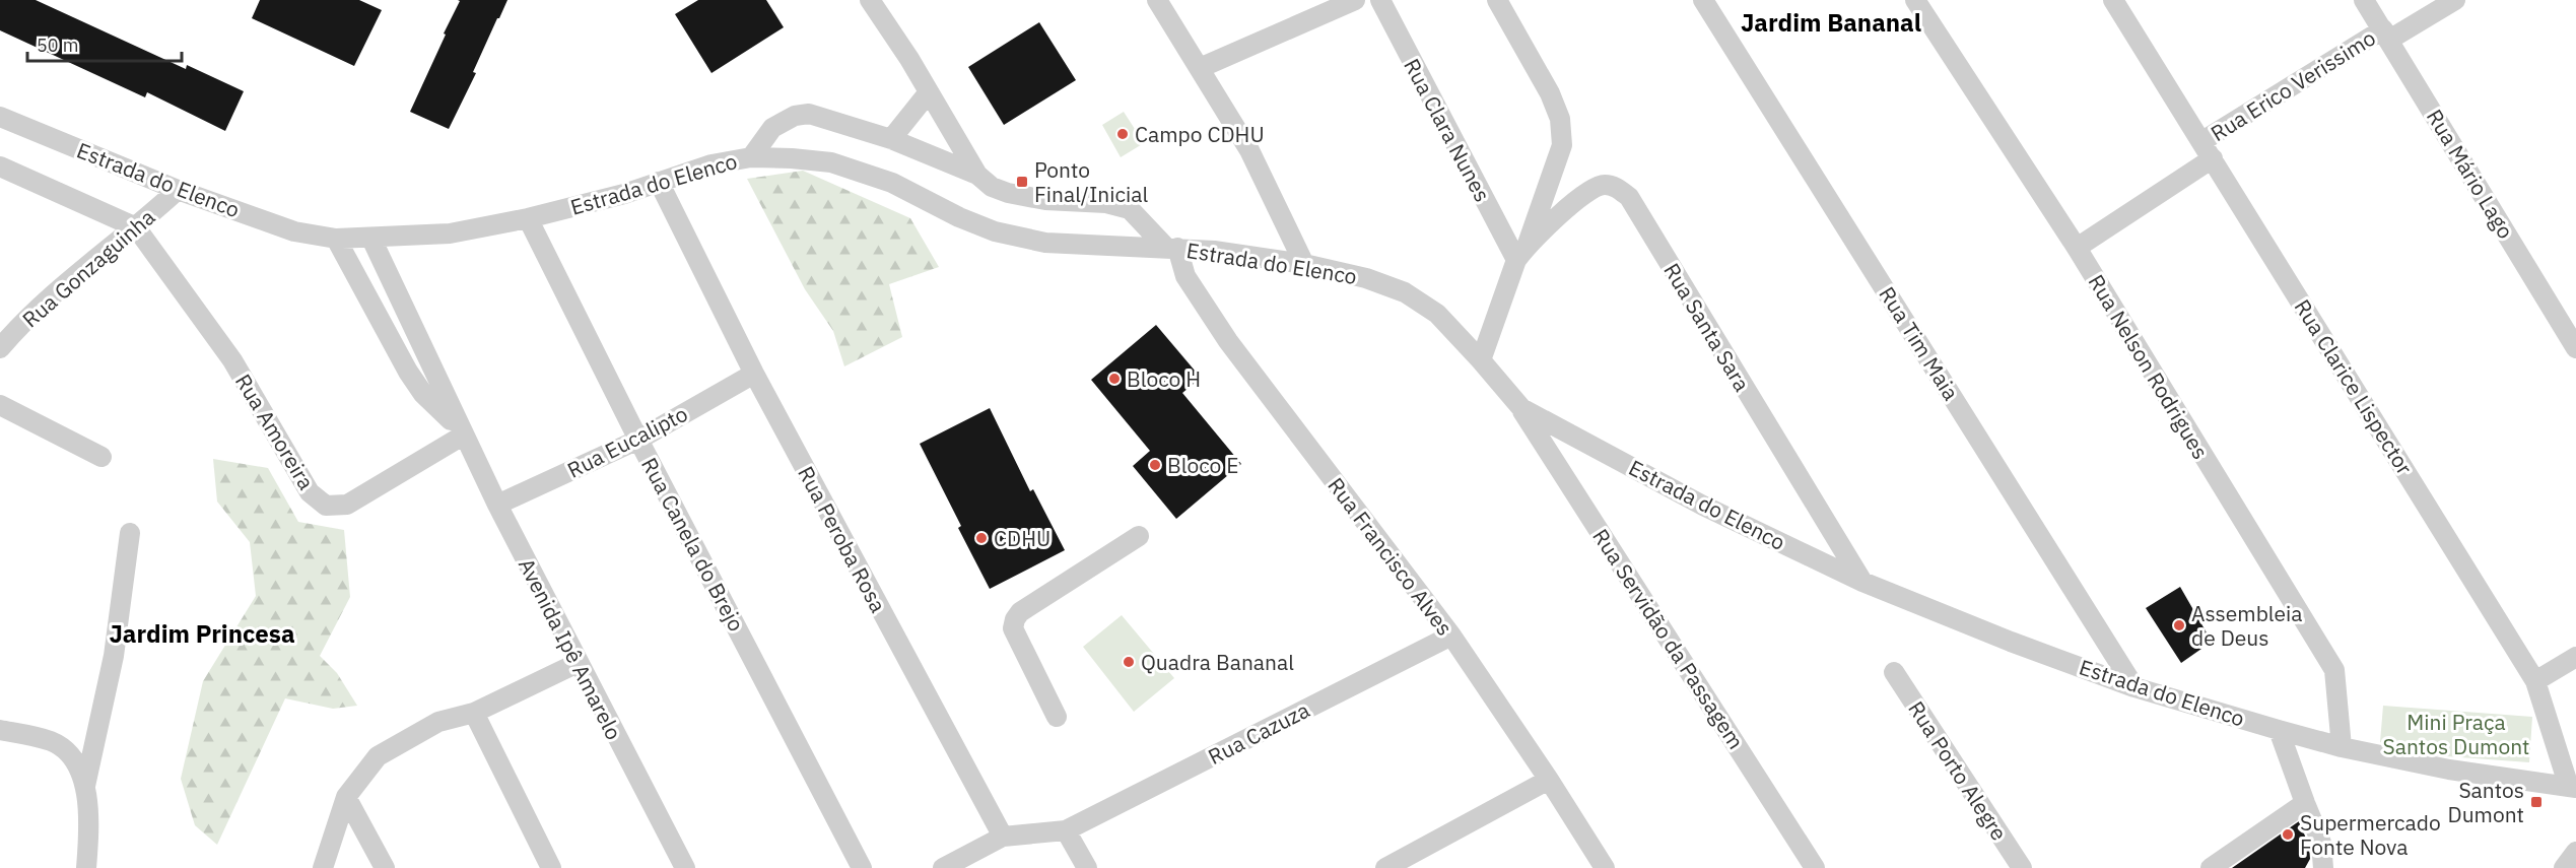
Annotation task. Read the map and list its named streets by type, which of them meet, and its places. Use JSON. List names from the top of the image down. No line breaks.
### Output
{"streets":{"street":["Rua Erico Verissimo","Rua Clara Nunes","Rua Mário Lago","Estrada do Elenco","Rua Gonzaguinha","Rua Santa Sara","Rua Tim Maia","Rua Nelson Rodrigues","Rua Clarice Lispector","Rua Amoreira","Rua Eucalipto","Rua Peroba Rosa","Rua Canela do Brejo","Rua Francisco Alves","Rua Servidão da Passagem","Avenida Ipê Amarelo","Rua Cazuza","Rua Porto Alegre"]},"crossings":[["Rua Erico Verissimo","Rua Mário Lago"],["Rua Erico Verissimo","Rua Clarice Lispector"],["Rua Clara Nunes","Rua Santa Sara"],["Estrada do Elenco","Rua Gonzaguinha"],["Estrada do Elenco","Rua Santa Sara"],["Estrada do Elenco","Rua Tim Maia"],["Estrada do Elenco","Rua Nelson Rodrigues"],["Estrada do Elenco","Rua Clarice Lispector"],["Estrada do Elenco","Rua Peroba Rosa"],["Estrada do Elenco","Rua Canela do Brejo"],["Estrada do Elenco","Rua Francisco Alves"],["Estrada do Elenco","Rua Servidão da Passagem"],["Estrada do Elenco","Avenida Ipê Amarelo"],["Rua Gonzaguinha","Rua Amoreira"],["Rua Amoreira","Avenida Ipê Amarelo"],["Rua Eucalipto","Rua Peroba Rosa"],["Rua Eucalipto","Rua Canela do Brejo"],["Rua Eucalipto","Avenida Ipê Amarelo"],["Rua Francisco Alves","Rua Cazuza"]],"districts":["Jardim Bananal","Jardim Princesa"],"parks":["Mini Praça Santos Dumont"],"places":{"other":["Campo CDHU","Bloco H","Bloco E","CDHU","Assembleia de Deus","Quadra Bananal","Supermercado Fonte Nova"],"transit":["Ponto Final/Inicial","Santos Dumont"]},"scale_bar":"50 m"}
